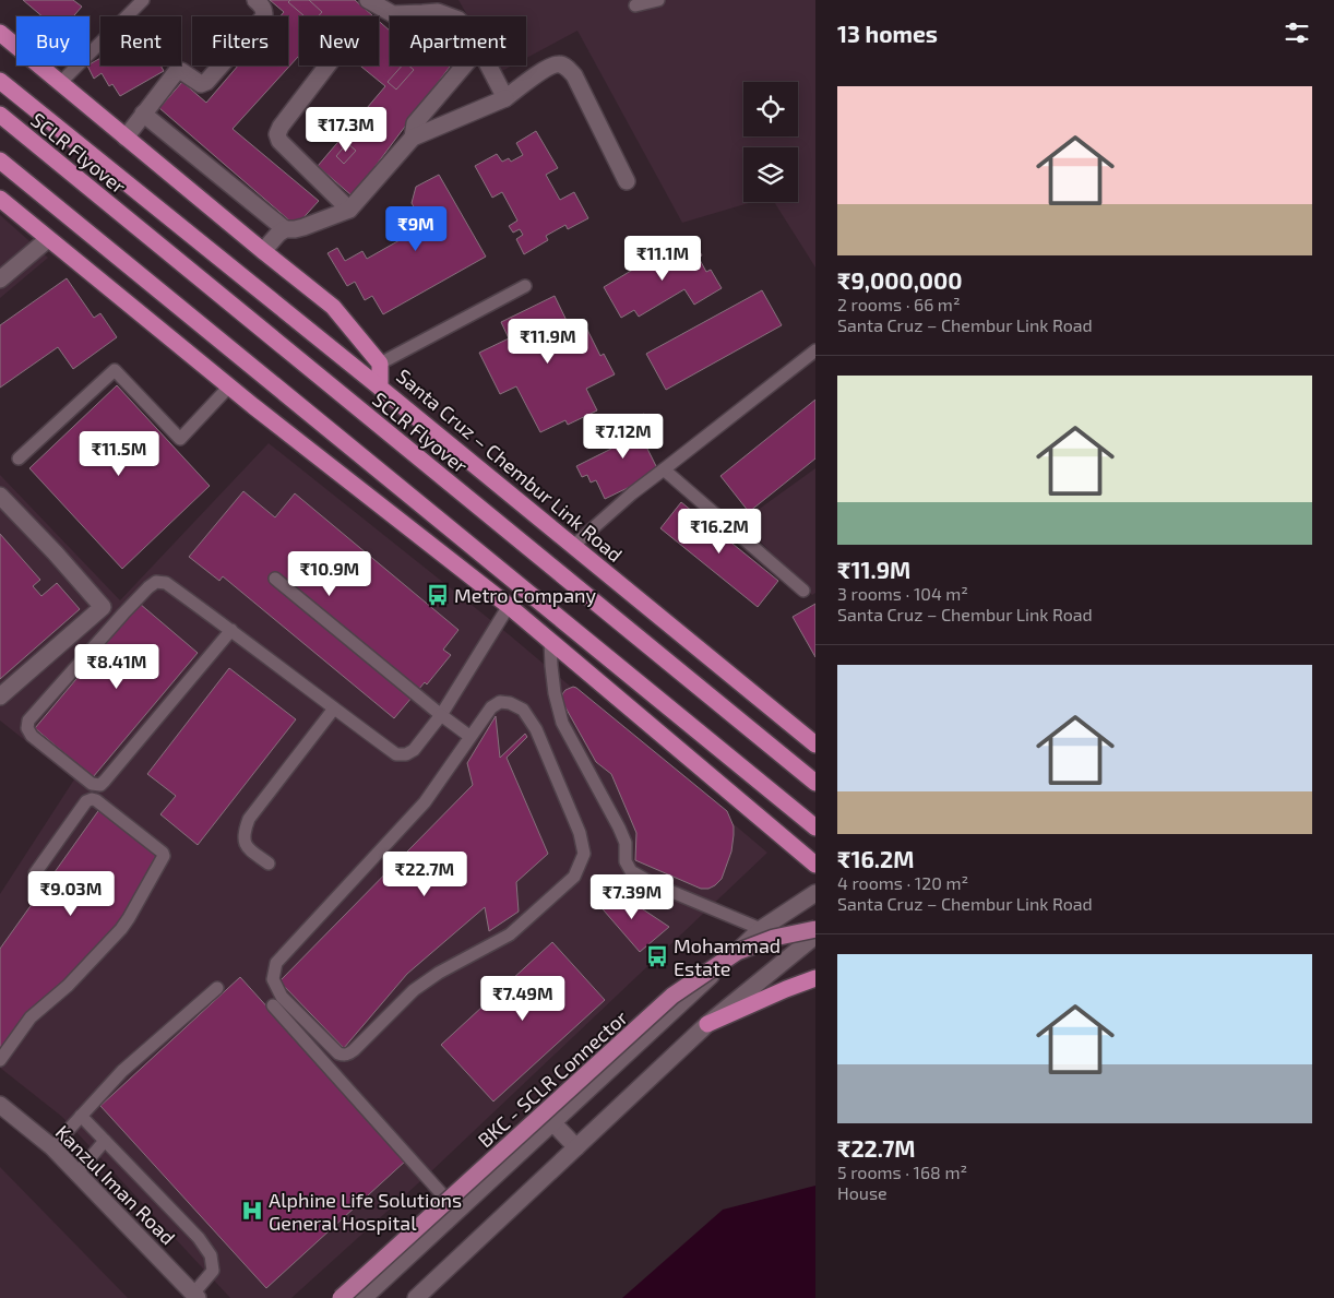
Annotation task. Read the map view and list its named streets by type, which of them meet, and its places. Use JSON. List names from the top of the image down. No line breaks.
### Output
{"streets":{"highway":["SCLR Flyover","Santa Cruz – Chembur Link Road"],"main road":["BKC - SCLR Connector"],"street":["Kanzul Iman Road"]},"places":{"bus stop":["Metro Company","Mohammad Estate"],"hospital":["Alphine Life Solutions General Hospital"]},"page":{"heading":"13 homes","chip":["Buy","Rent","Filters","New","Apartment"],"list":[{"name":"₹9,000,000","note":"2 rooms · 66 m² · Santa Cruz – Chembur Link Road"},{"name":"₹11.9M","note":"3 rooms · 104 m² · Santa Cruz – Chembur Link Road"},{"name":"₹16.2M","note":"4 rooms · 120 m² · Santa Cruz – Chembur Link Road"},{"name":"₹22.7M","note":"5 rooms · 168 m² · House"}],"price":["₹17.3M","₹9M","₹11.1M","₹11.9M","₹7.12M","₹11.5M","₹16.2M","₹10.9M","₹8.41M","₹22.7M","₹9.03M","₹7.39M","₹7.49M"]}}
